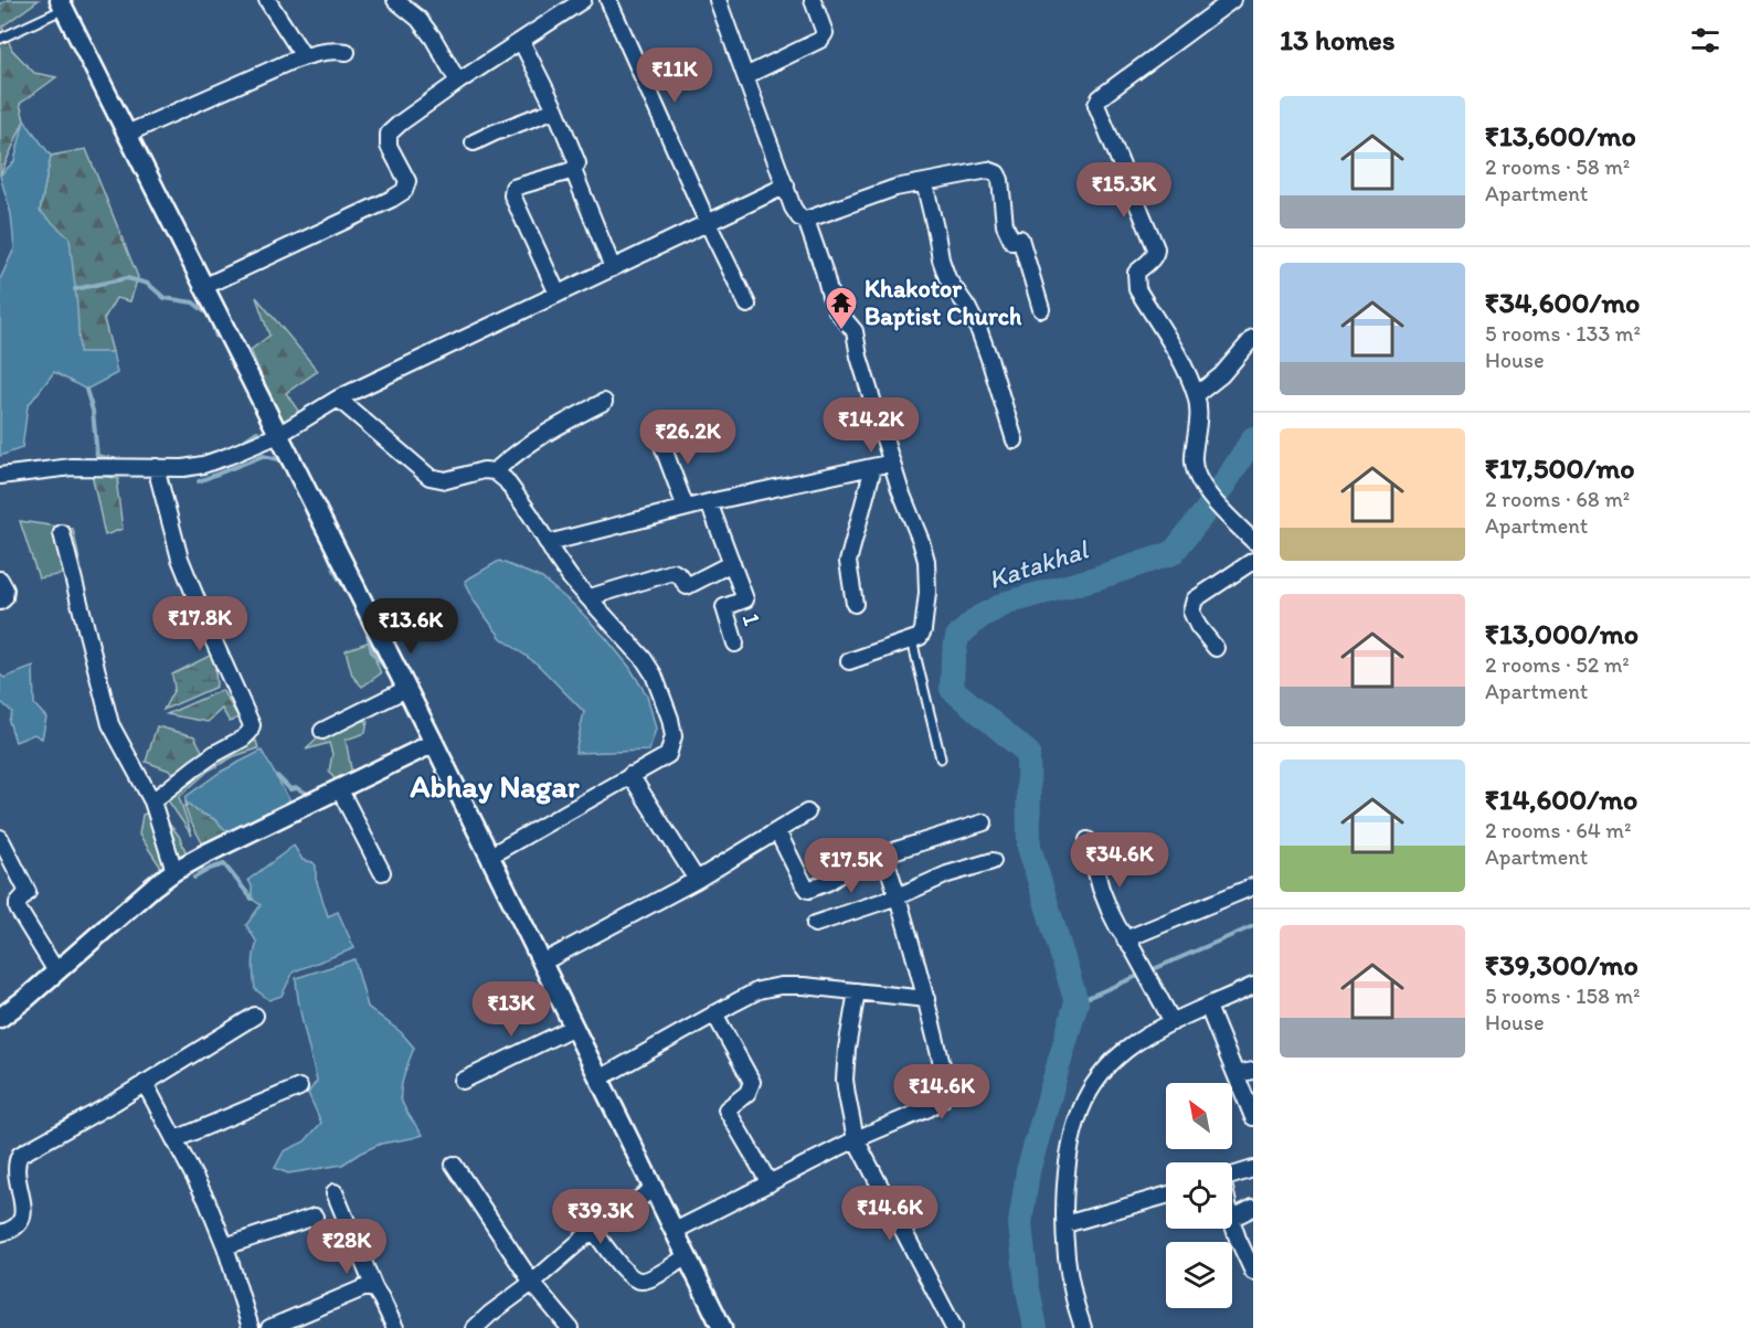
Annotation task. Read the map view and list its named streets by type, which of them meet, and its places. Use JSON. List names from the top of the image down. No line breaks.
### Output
{"streets":{"street":["1"]},"districts":["Abhay Nagar"],"water":["Katakhal"],"places":{"temple":["Khakotor Baptist Church"]},"north":"top left","page":{"heading":"13 homes","price":["₹11K","₹15.3K","₹14.2K","₹26.2K","₹17.8K","₹13.6K","₹34.6K","₹17.5K","₹13K","₹14.6K","₹14.6K","₹39.3K","₹28K"],"list":[{"name":"₹13,600/mo","note":"2 rooms · 58 m² · Apartment"},{"name":"₹34,600/mo","note":"5 rooms · 133 m² · House"},{"name":"₹17,500/mo","note":"2 rooms · 68 m² · Apartment"},{"name":"₹13,000/mo","note":"2 rooms · 52 m² · Apartment"},{"name":"₹14,600/mo","note":"2 rooms · 64 m² · Apartment"},{"name":"₹39,300/mo","note":"5 rooms · 158 m² · House"}]}}
